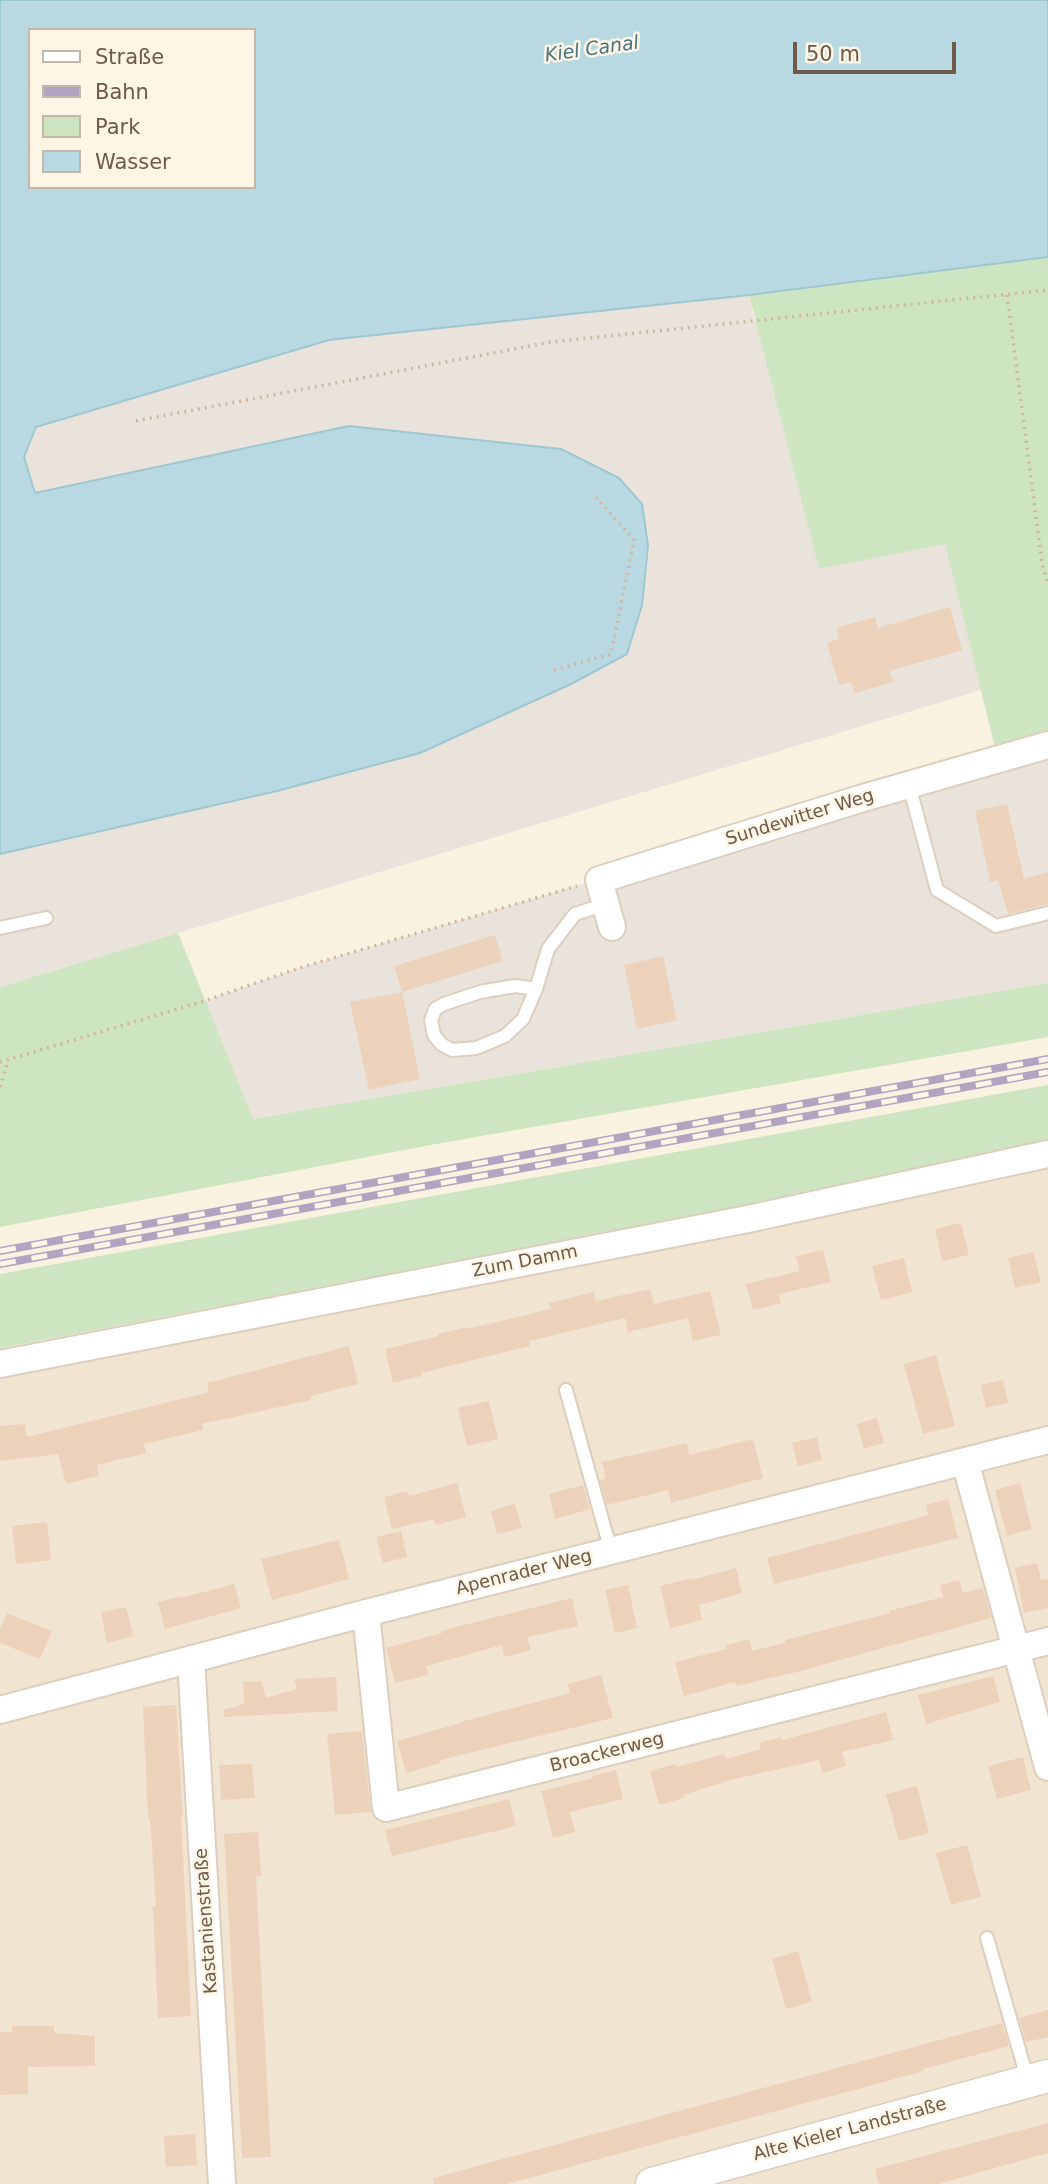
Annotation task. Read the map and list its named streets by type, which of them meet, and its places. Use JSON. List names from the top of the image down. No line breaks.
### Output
{"streets":{"street":["Sundewitter Weg","Zum Damm","Apenrader Weg","Broackerweg","Kastanienstraße","Alte Kieler Landstraße"]},"crossings":[["Apenrader Weg","Broackerweg"],["Apenrader Weg","Kastanienstraße"]],"water":["Kiel Canal"],"legend":["Straße","Bahn","Park","Wasser"],"scale_bar":"50 m"}
